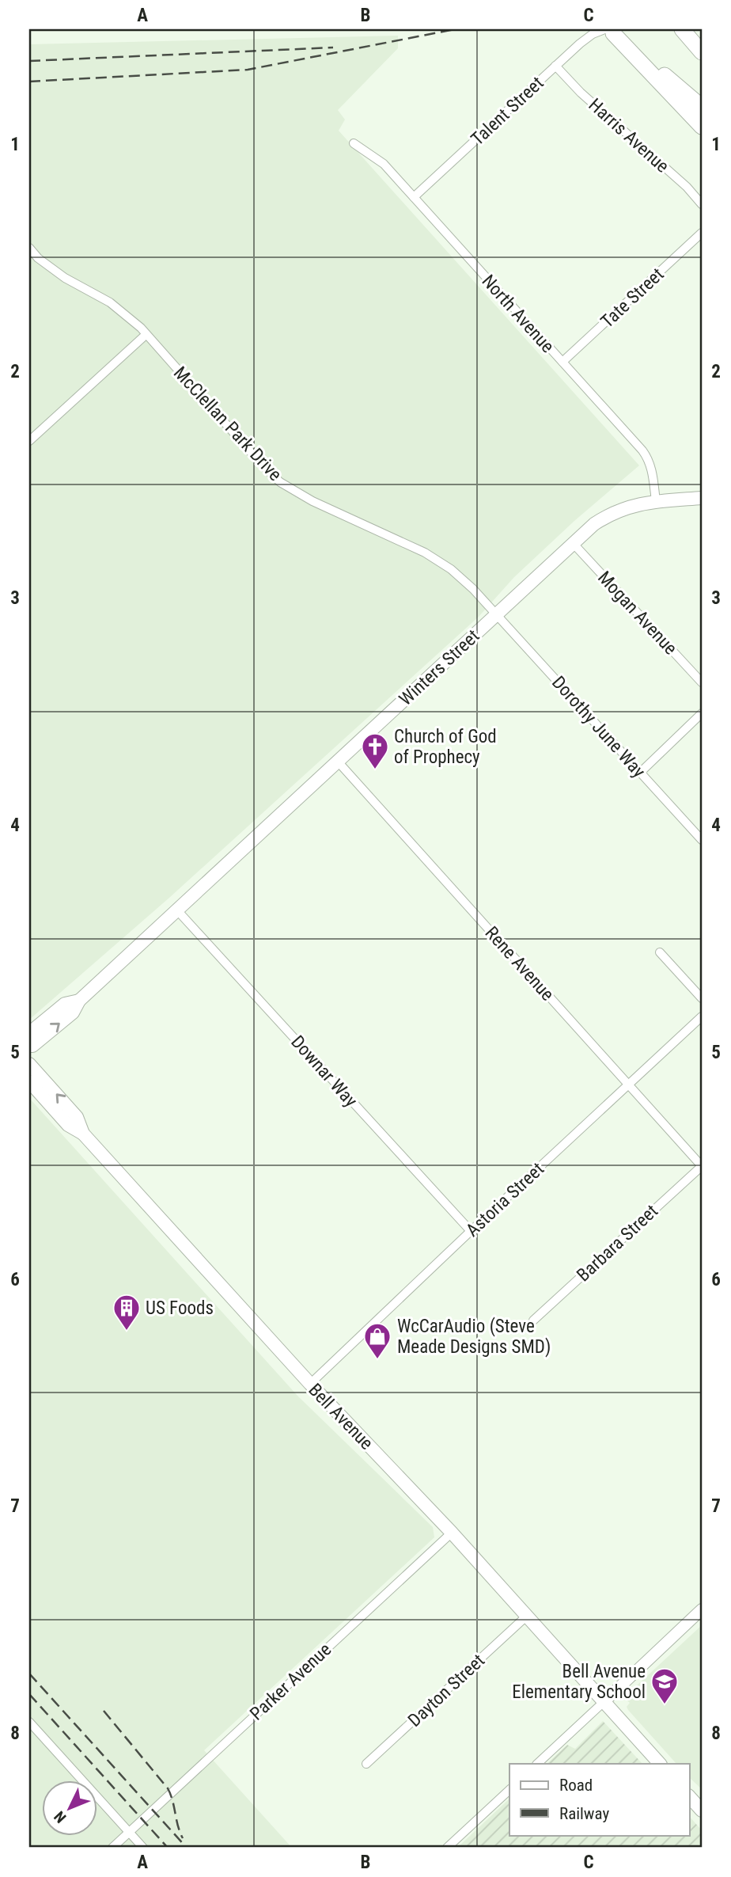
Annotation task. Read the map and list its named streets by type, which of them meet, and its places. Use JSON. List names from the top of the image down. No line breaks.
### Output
{"streets":{"main road":["Winters Street","Bell Avenue"],"street":["Talent Street","Harris Avenue","Tate Street","North Avenue","McClellan Park Drive","Mogan Avenue","Dorothy June Way","Rene Avenue","Downar Way","Astoria Street","Barbara Street","Parker Avenue","Dayton Street"]},"crossings":[["Talent Street","Harris Avenue"],["Talent Street","North Avenue"],["Tate Street","North Avenue"],["North Avenue","Winters Street"],["McClellan Park Drive","Winters Street"],["McClellan Park Drive","Dorothy June Way"],["Mogan Avenue","Winters Street"],["Winters Street","Dorothy June Way"],["Winters Street","Rene Avenue"],["Winters Street","Downar Way"],["Rene Avenue","Astoria Street"],["Rene Avenue","Barbara Street"],["Downar Way","Astoria Street"],["Astoria Street","Bell Avenue"],["Bell Avenue","Parker Avenue"],["Bell Avenue","Dayton Street"]],"places":{"church":["Church of God of Prophecy"],"building":["US Foods"],"shop":["WcCarAudio (Steve Meade Designs SMD)"],"school or university":["Bell Avenue Elementary School"]},"legend":["Road","Railway"],"north":"bottom left","grid":{"columns":["A","B","C"],"rows":["1","2","3","4","5","6","7","8"]}}
